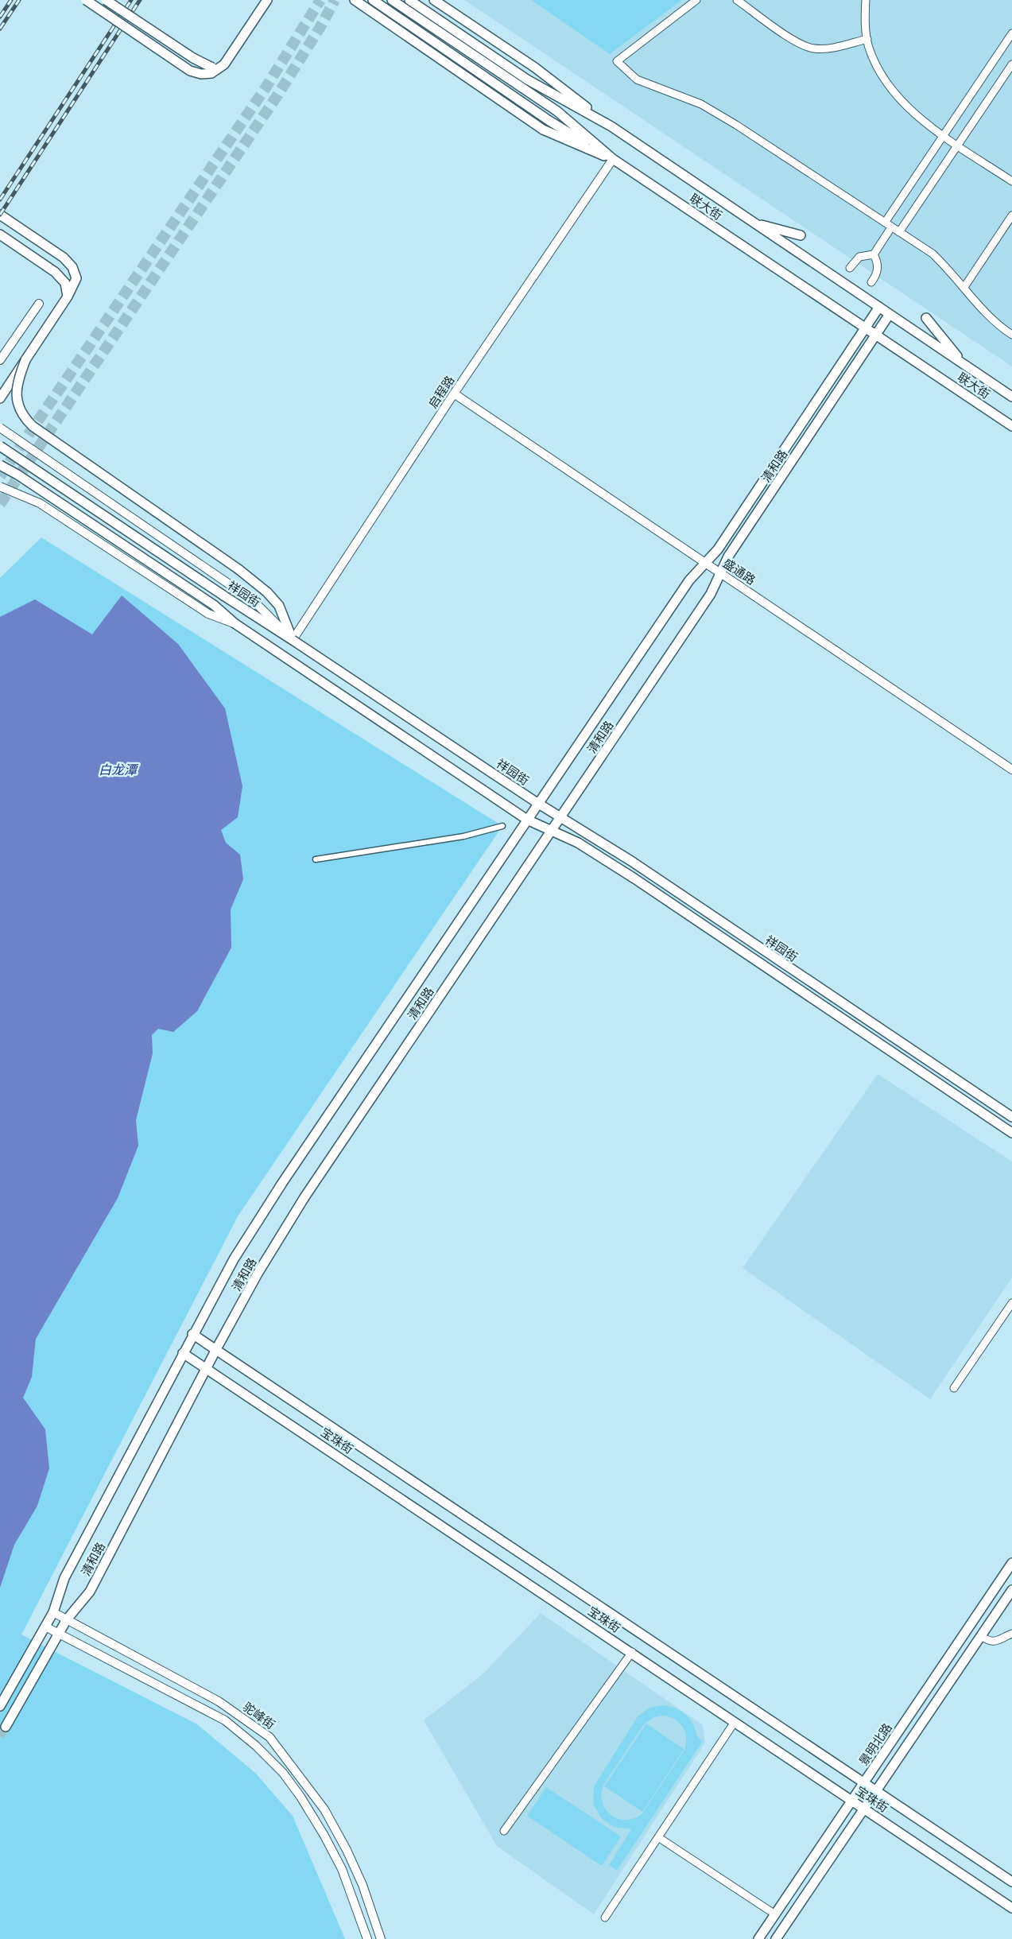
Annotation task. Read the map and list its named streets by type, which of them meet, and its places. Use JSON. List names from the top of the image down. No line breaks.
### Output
{"streets":{"main road":["联大街","清和路","祥园街","宝珠街","景明北路"],"street":["启程路","盛通路","驼峰街"]},"crossings":[["联大街","启程路"],["联大街","清和路"],["启程路","盛通路"],["启程路","祥园街"],["清和路","盛通路"],["清和路","祥园街"],["清和路","宝珠街"],["清和路","驼峰街"],["宝珠街","景明北路"]],"water":["白龙潭"]}
